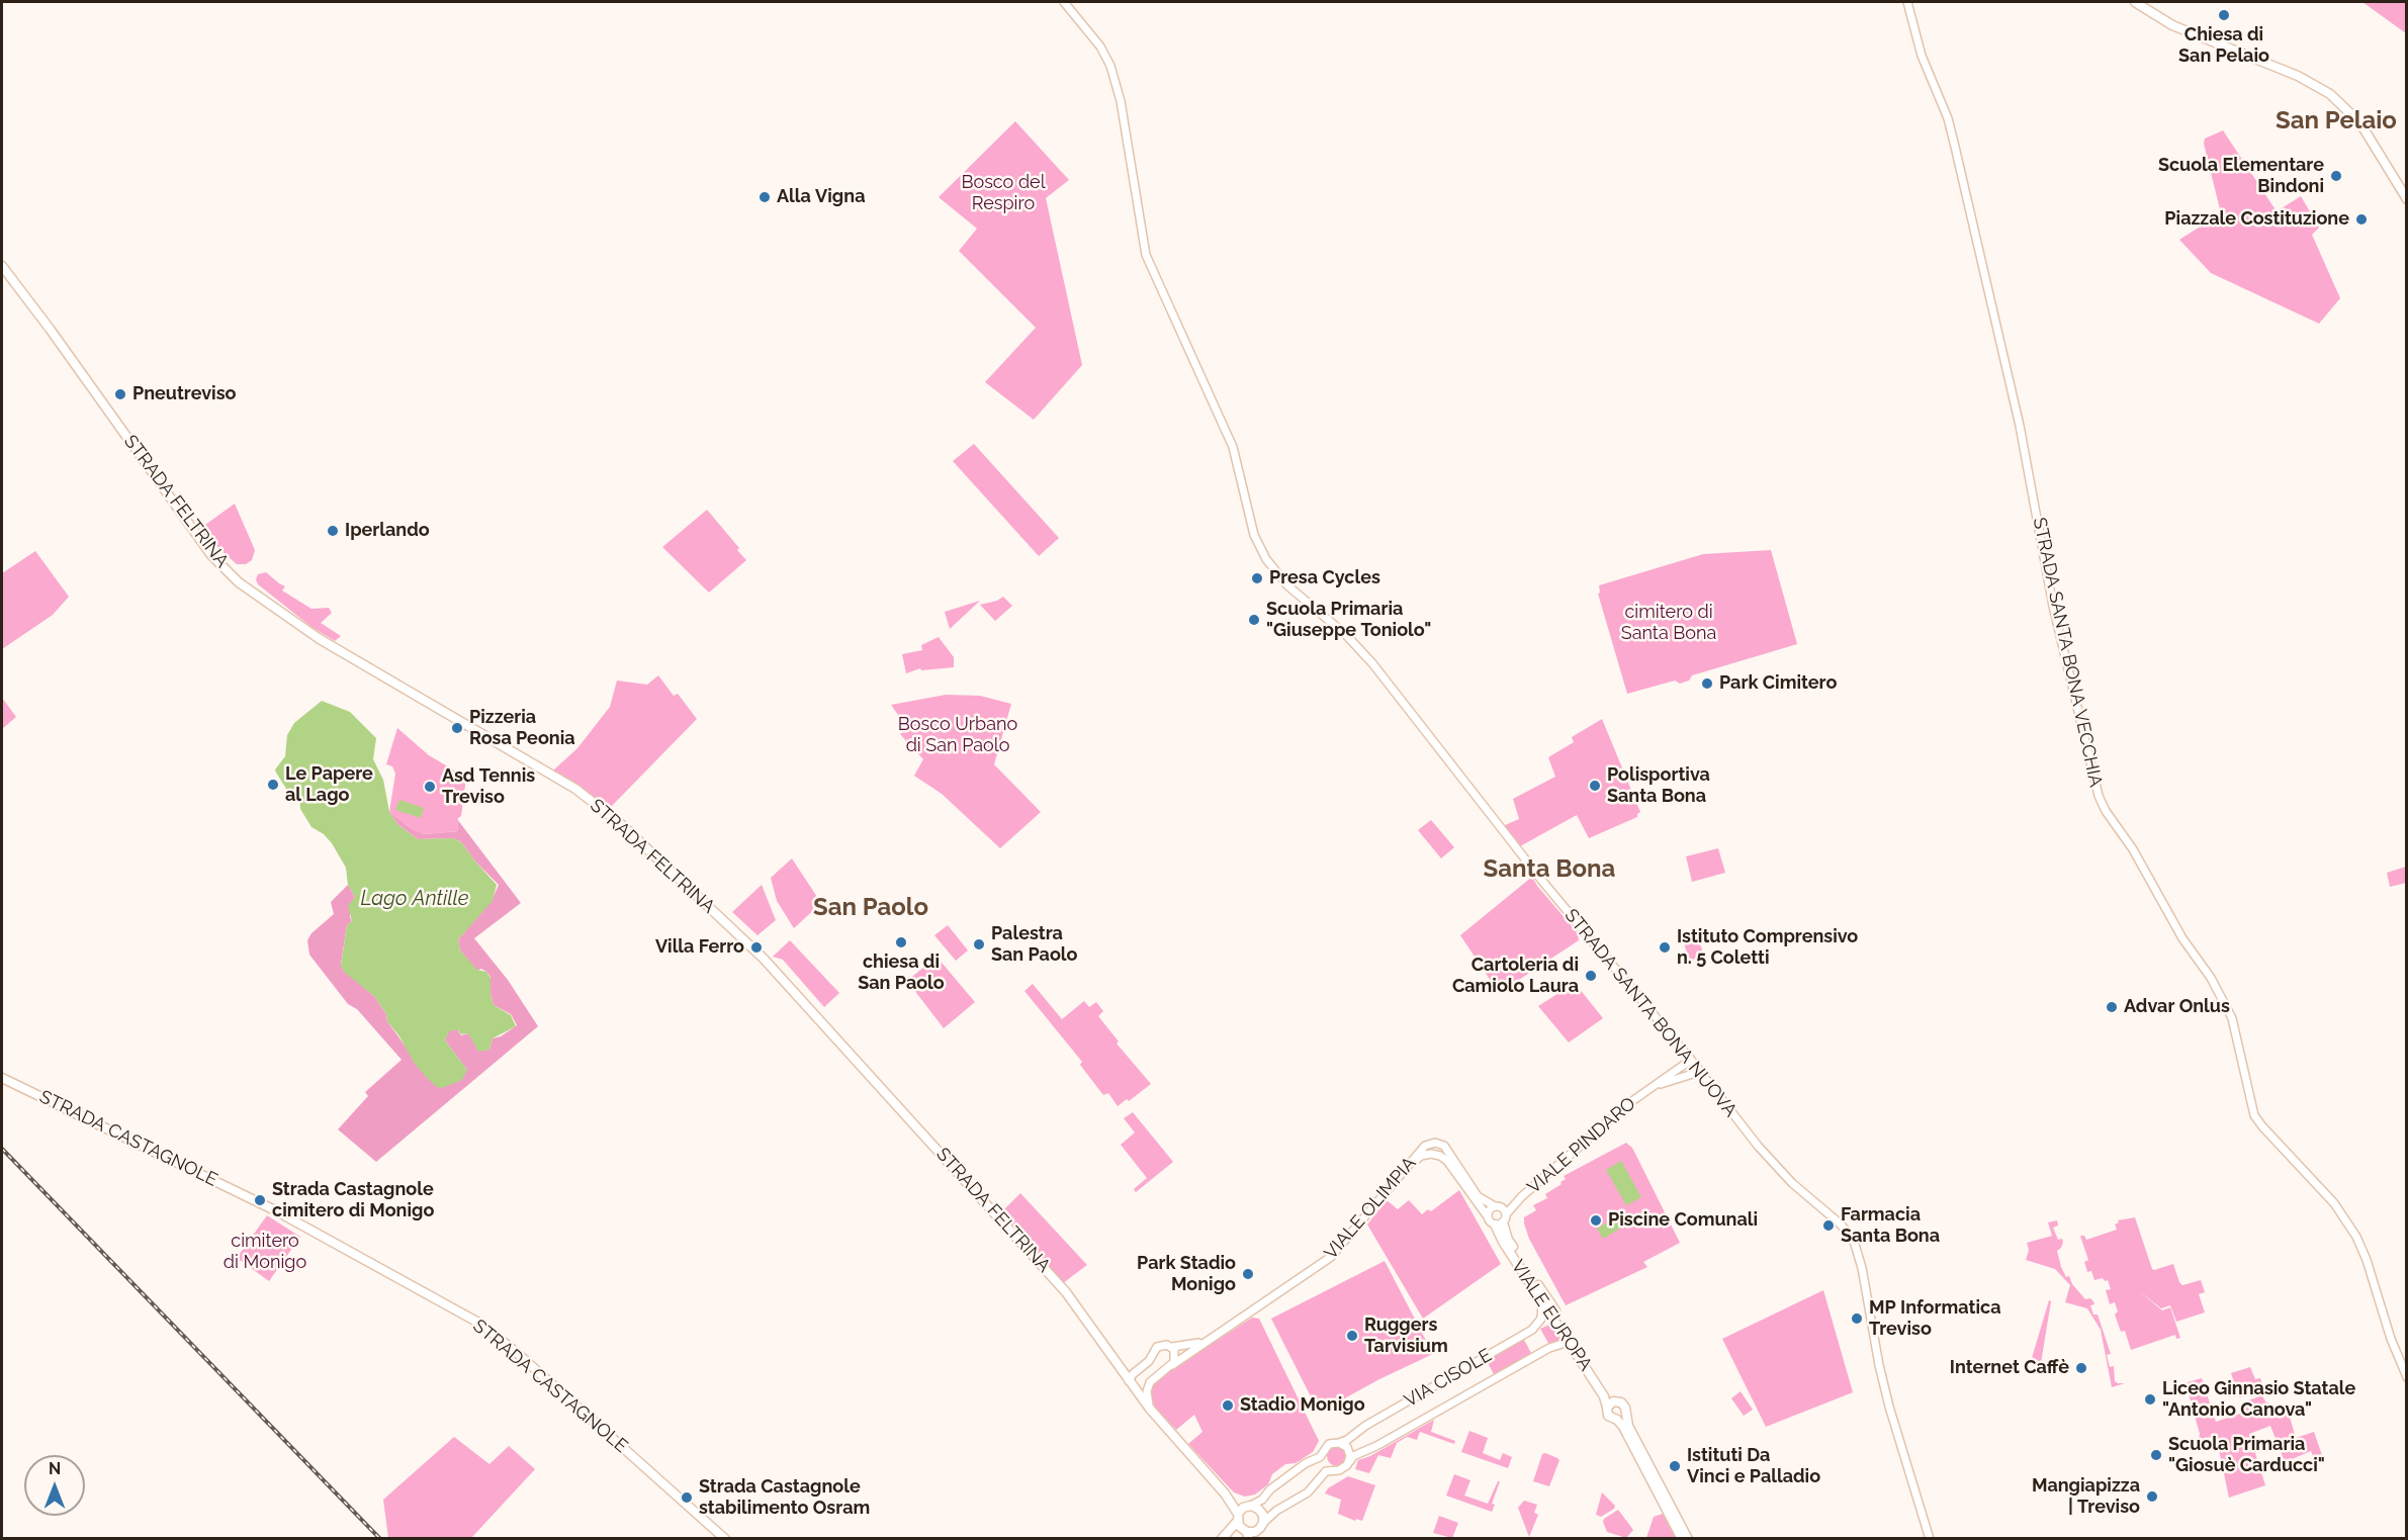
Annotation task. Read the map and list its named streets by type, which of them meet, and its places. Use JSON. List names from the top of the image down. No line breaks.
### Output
{"streets":{"main road":["STRADA FELTRINA","STRADA CASTAGNOLE","VIALE EUROPA"],"street":["STRADA SANTA BONA VECCHIA","STRADA SANTA BONA NUOVA","VIALE PINDARO","VIALE OLIMPIA","VIA CISOLE"]},"crossings":[["STRADA FELTRINA","VIALE OLIMPIA"],["STRADA FELTRINA","VIA CISOLE"],["STRADA SANTA BONA NUOVA","VIALE PINDARO"],["VIALE PINDARO","VIALE EUROPA"],["VIALE OLIMPIA","VIALE EUROPA"],["VIALE EUROPA","VIA CISOLE"]],"districts":["San Pelaio","Santa Bona","San Paolo"],"water":["Lago Antille"],"parks":["Bosco del Respiro","cimitero di Santa Bona","Bosco Urbano di San Paolo","cimitero di Monigo"],"places":["Chiesa di San Pelaio","Scuola Elementare Bindoni","Alla Vigna","Piazzale Costituzione","Pneutreviso","Iperlando","Presa Cycles","Scuola Primaria \"Giuseppe Toniolo\"","Park Cimitero","Pizzeria Rosa Peonia","Le Papere al Lago","Polisportiva Santa Bona","Asd Tennis Treviso","chiesa di San Paolo","Palestra San Paolo","Villa Ferro","Istituto Comprensivo n. 5 Coletti","Cartoleria di Camiolo Laura","Advar Onlus","Strada Castagnole cimitero di Monigo","Piscine Comunali","Farmacia Santa Bona","Park Stadio Monigo","MP Informatica Treviso","Ruggers Tarvisium","Internet Caffè","Liceo Ginnasio Statale \"Antonio Canova\"","Stadio Monigo","Scuola Primaria \"Giosuè Carducci\"","Istituti Da Vinci e Palladio","Mangiapizza | Treviso","Strada Castagnole stabilimento Osram"],"north":"top"}
